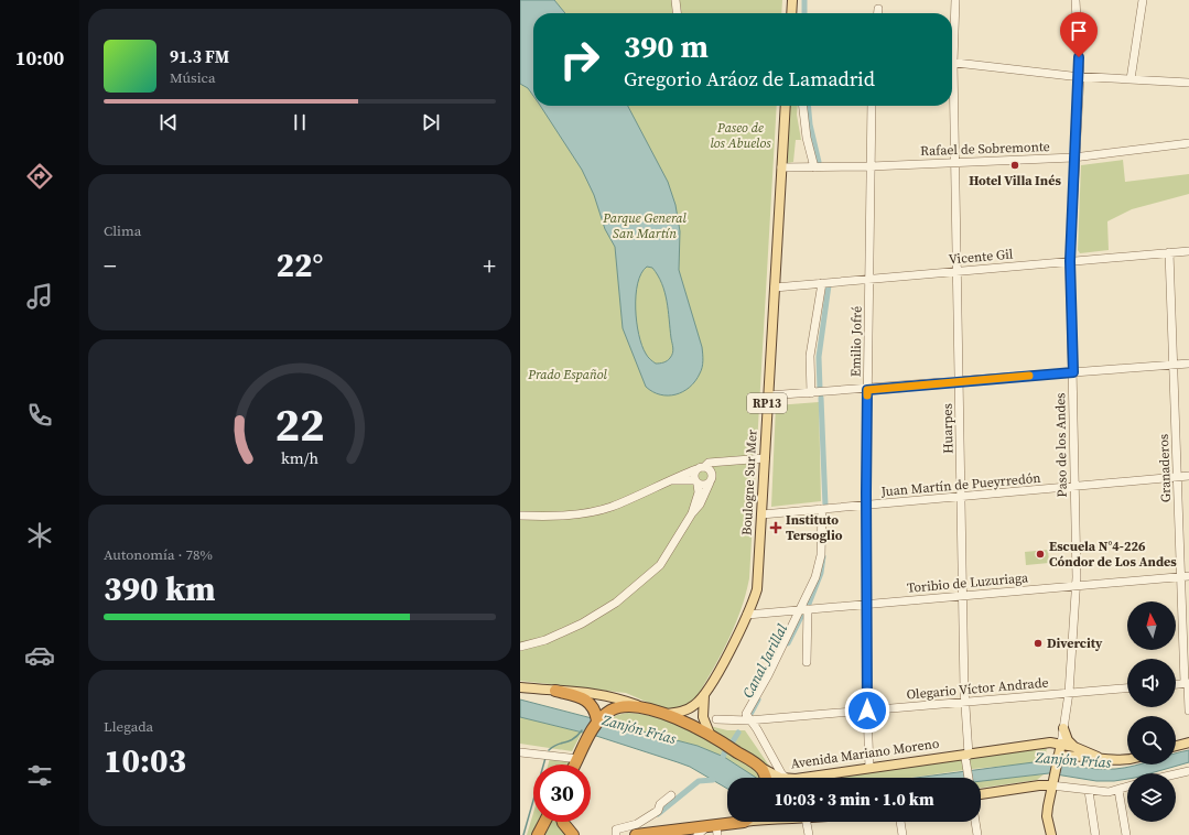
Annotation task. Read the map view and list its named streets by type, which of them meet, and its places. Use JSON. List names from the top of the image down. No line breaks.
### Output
{"streets":{"highway":["Avenida Mariano Moreno"],"main road":["RP13","Paso de los Andes","Boulogne Sur Mer"],"street":["Rafael de Sobremonte","Vicente Gil","Emilio Jofré","Huarpes","Granaderos","Juan Martín de Pueyrredón","Toribio de Luzuriaga","Olegario Víctor Andrade"]},"crossings":[["Rafael de Sobremonte","Emilio Jofré"],["Rafael de Sobremonte","Huarpes"],["Rafael de Sobremonte","Paso de los Andes"],["Rafael de Sobremonte","Boulogne Sur Mer"],["Vicente Gil","Emilio Jofré"],["Vicente Gil","Huarpes"],["Vicente Gil","Paso de los Andes"],["Vicente Gil","Granaderos"],["Vicente Gil","Boulogne Sur Mer"],["Emilio Jofré","Juan Martín de Pueyrredón"],["Emilio Jofré","Toribio de Luzuriaga"],["Emilio Jofré","Olegario Víctor Andrade"],["Emilio Jofré","Avenida Mariano Moreno"],["Huarpes","Juan Martín de Pueyrredón"],["Huarpes","Toribio de Luzuriaga"],["Huarpes","Olegario Víctor Andrade"],["Huarpes","Avenida Mariano Moreno"],["Paso de los Andes","Juan Martín de Pueyrredón"],["Paso de los Andes","Toribio de Luzuriaga"],["Paso de los Andes","Olegario Víctor Andrade"],["Paso de los Andes","Avenida Mariano Moreno"],["Granaderos","Juan Martín de Pueyrredón"],["Granaderos","Toribio de Luzuriaga"],["Boulogne Sur Mer","Juan Martín de Pueyrredón"],["Boulogne Sur Mer","Toribio de Luzuriaga"],["Boulogne Sur Mer","Avenida Mariano Moreno"]],"water":["Canal Jarillal","Zanjón Frías"],"parks":["Paseo de los Abuelos","Parque General San Martín","Prado Español"],"places":{"other":["Hotel Villa Inés","Escuela N°4-226 Cóndor de Los Andes","Divercity"],"health":["Instituto Tersoglio"]},"north":"top","page":{"tabs":"10:00","turn":["390 m","Gregorio Aráoz de Lamadrid"],"song":["91.3 FM","Música"],"tile":["Clima",["Autonomía · 78%","390 km"],["Llegada","10:03"]],"heat":["−","22°","+"],"limit":"30","trip":"10:03 · 3 min · 1.0 km","gauge":["22","km/h"]}}
